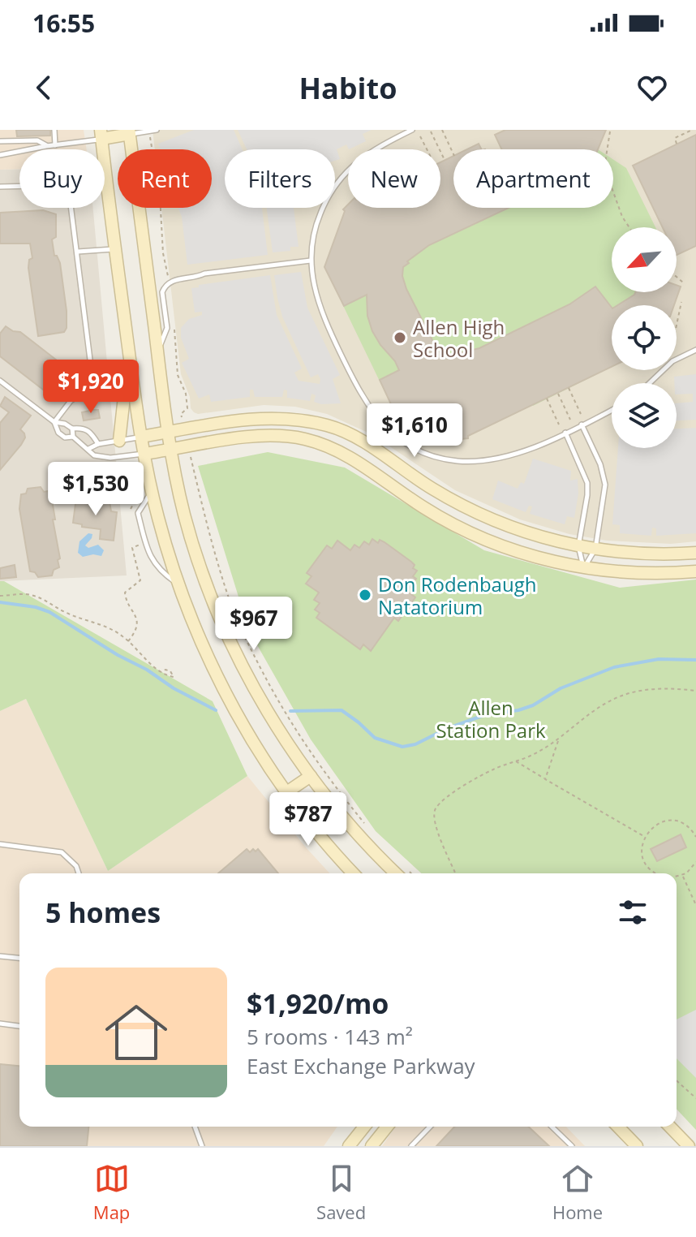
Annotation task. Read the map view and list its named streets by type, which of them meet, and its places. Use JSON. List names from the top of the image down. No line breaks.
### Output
{"parks":["Allen Station Park"],"places":["Allen High School","Don Rodenbaugh Natatorium"],"north":"bottom left","page":{"status":"16:55","header":"Habito","chip":["Buy","Rent","Filters","New","Apartment"],"price":["$1,920","$1,610","$1,530","$967","$787"],"heading":"5 homes","list":[{"name":"$1,920/mo","note":"5 rooms · 143 m² · East Exchange Parkway"}],"tabs":["Map","Saved","Home"]}}
